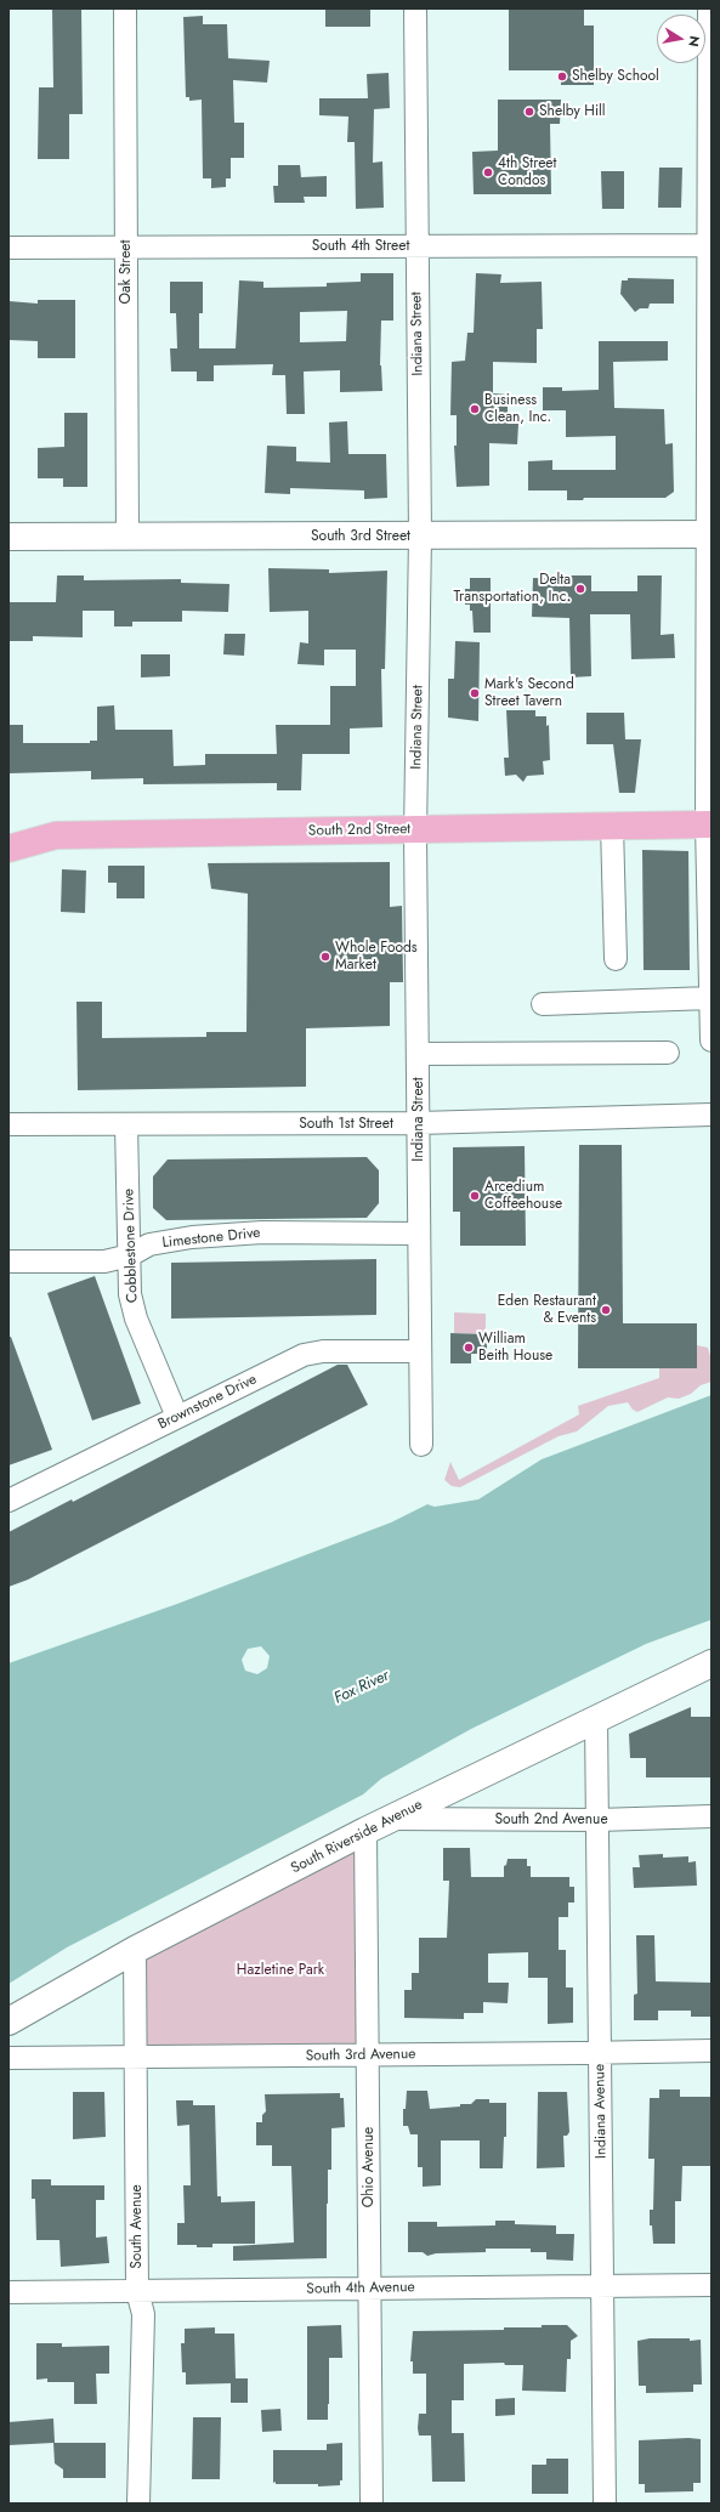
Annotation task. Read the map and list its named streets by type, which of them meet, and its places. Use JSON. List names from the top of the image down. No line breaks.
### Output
{"streets":{"main road":["South 2nd Street"],"street":["South 4th Street","Oak Street","Indiana Street","South 3rd Street","South 1st Street","Limestone Drive","Cobblestone Drive","Brownstone Drive","South 2nd Avenue","South Riverside Avenue","South 3rd Avenue","Indiana Avenue","Ohio Avenue","South Avenue","South 4th Avenue"]},"crossings":[["South 4th Street","Oak Street"],["South 4th Street","Indiana Street"],["Oak Street","South 3rd Street"],["Indiana Street","South 3rd Street"],["Indiana Street","South 2nd Street"],["Indiana Street","South 1st Street"],["Indiana Street","Limestone Drive"],["Indiana Street","Brownstone Drive"],["South 1st Street","Cobblestone Drive"],["Limestone Drive","Cobblestone Drive"],["Cobblestone Drive","Brownstone Drive"],["South 2nd Avenue","South Riverside Avenue"],["South 2nd Avenue","Indiana Avenue"],["South Riverside Avenue","Indiana Avenue"],["South Riverside Avenue","Ohio Avenue"],["South Riverside Avenue","South Avenue"],["South 3rd Avenue","Indiana Avenue"],["South 3rd Avenue","Ohio Avenue"],["South 3rd Avenue","South Avenue"],["Indiana Avenue","South 4th Avenue"],["Ohio Avenue","South 4th Avenue"],["South Avenue","South 4th Avenue"]],"water":["Fox River"],"parks":["Hazletine Park"],"places":["Shelby School","Shelby Hill","4th Street Condos","Business Clean, Inc.","Delta Transportation, Inc.","Mark's Second Street Tavern","Whole Foods Market","Arcedium Coffeehouse","Eden Restaurant & Events","William Beith House"],"north":"right"}
